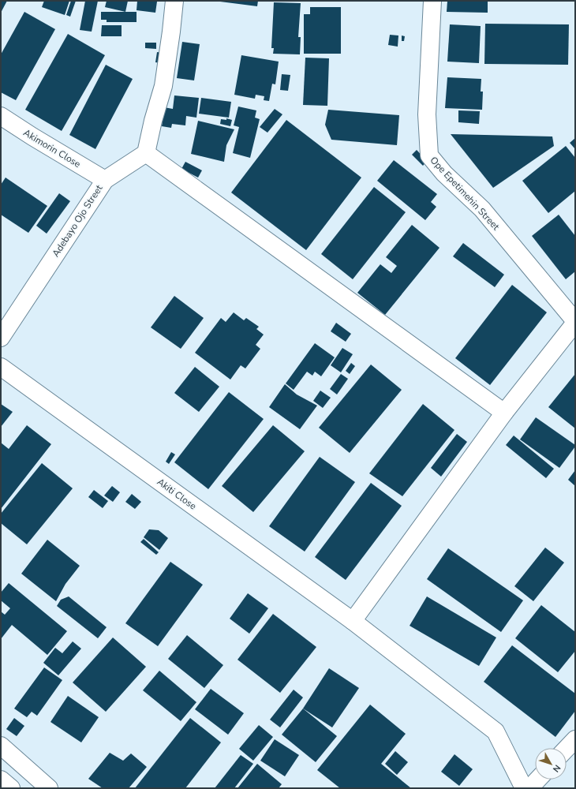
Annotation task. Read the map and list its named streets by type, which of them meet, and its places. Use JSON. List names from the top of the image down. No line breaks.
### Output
{"streets":{"street":["Akimorin Close","Ope Epetimehin Street","Adebayo Ojo Street","Akiti Close"]},"crossings":[["Akimorin Close","Adebayo Ojo Street"]],"north":"bottom right"}
